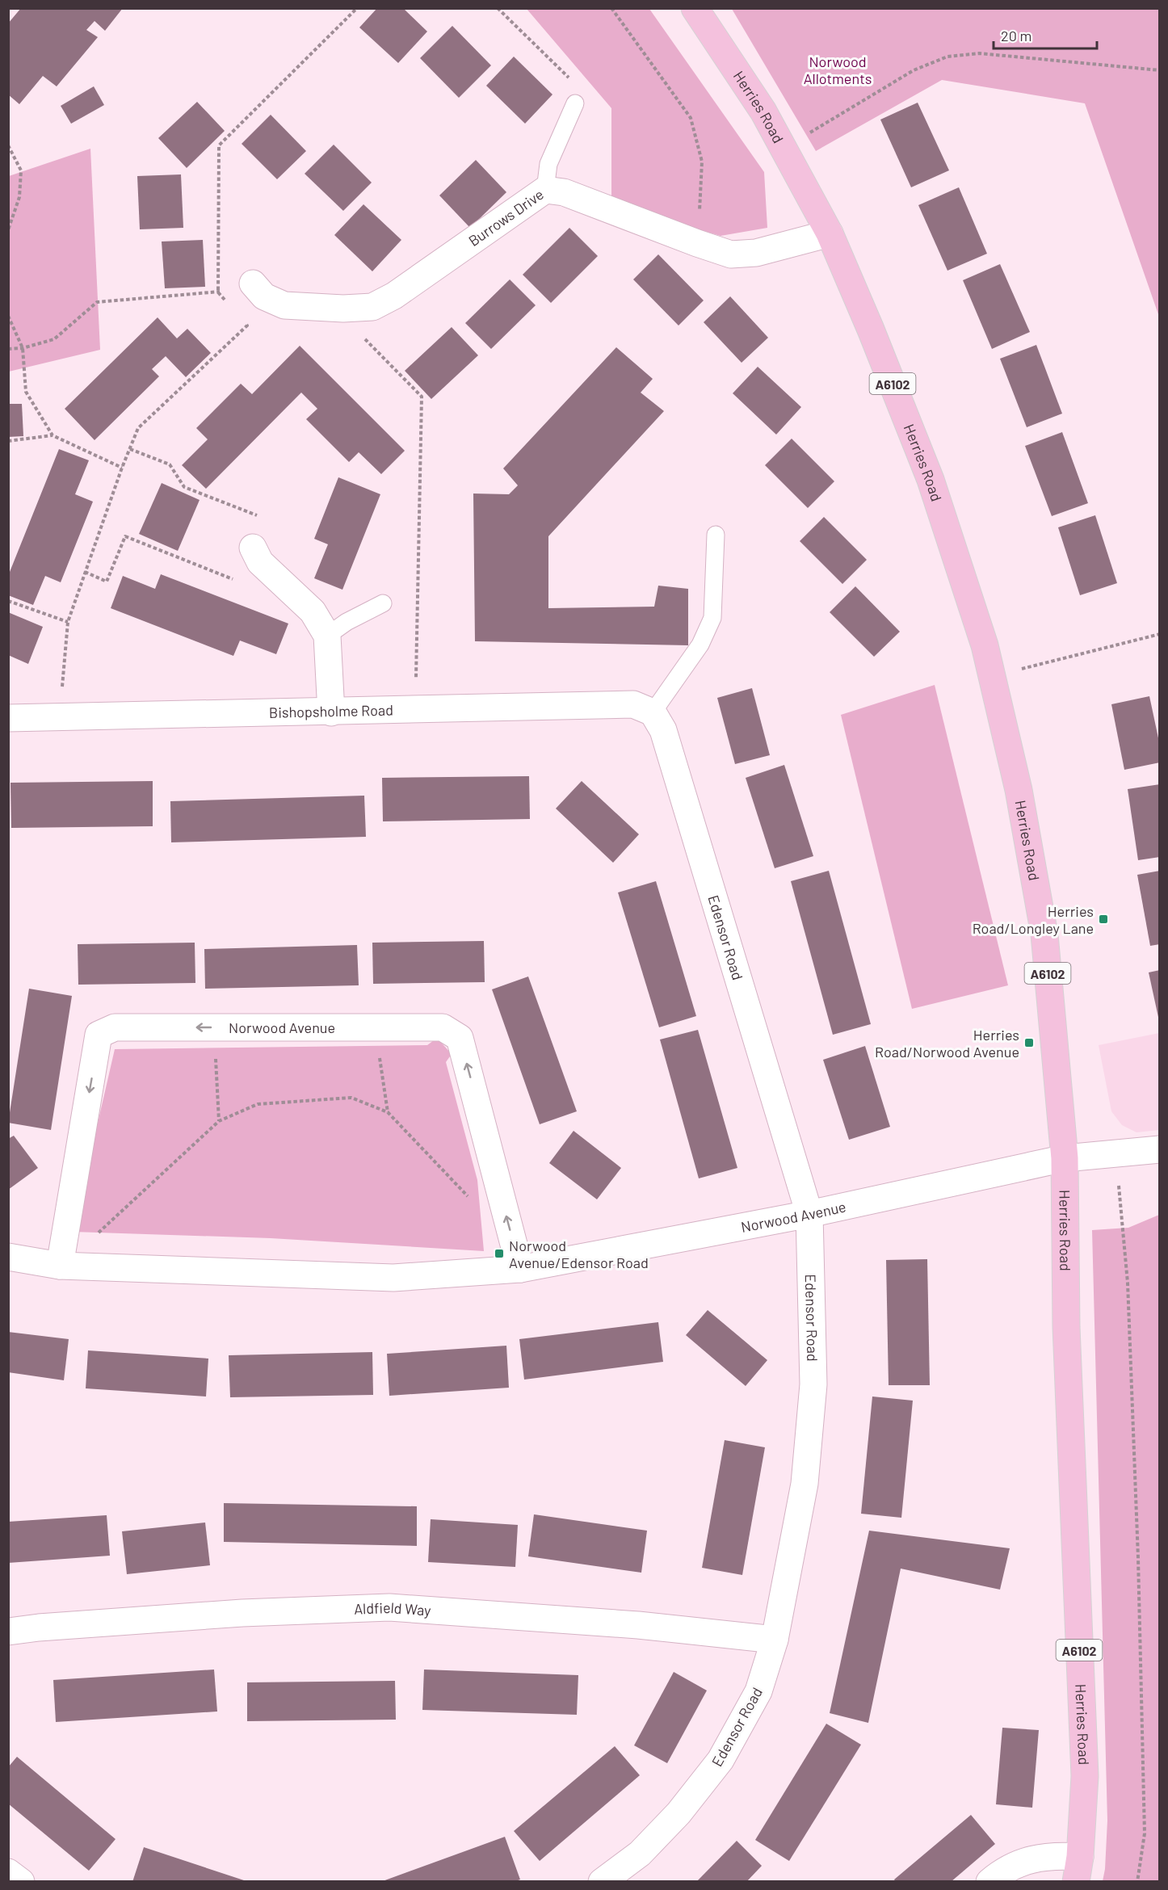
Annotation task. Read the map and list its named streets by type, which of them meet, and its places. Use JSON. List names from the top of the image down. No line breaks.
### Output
{"streets":{"main road":["Herries Road","A6102"],"street":["Burrows Drive","Bishopsholme Road","Edensor Road","Norwood Avenue","Aldfield Way"]},"crossings":[["Herries Road","Burrows Drive"],["Herries Road","Norwood Avenue"],["Bishopsholme Road","Edensor Road"],["Edensor Road","Norwood Avenue"],["Edensor Road","Aldfield Way"]],"parks":["Norwood Allotments"],"places":{"transit":["Herries Road/Longley Lane","Herries Road/Norwood Avenue","Norwood Avenue/Edensor Road"]},"scale_bar":"20 m"}
